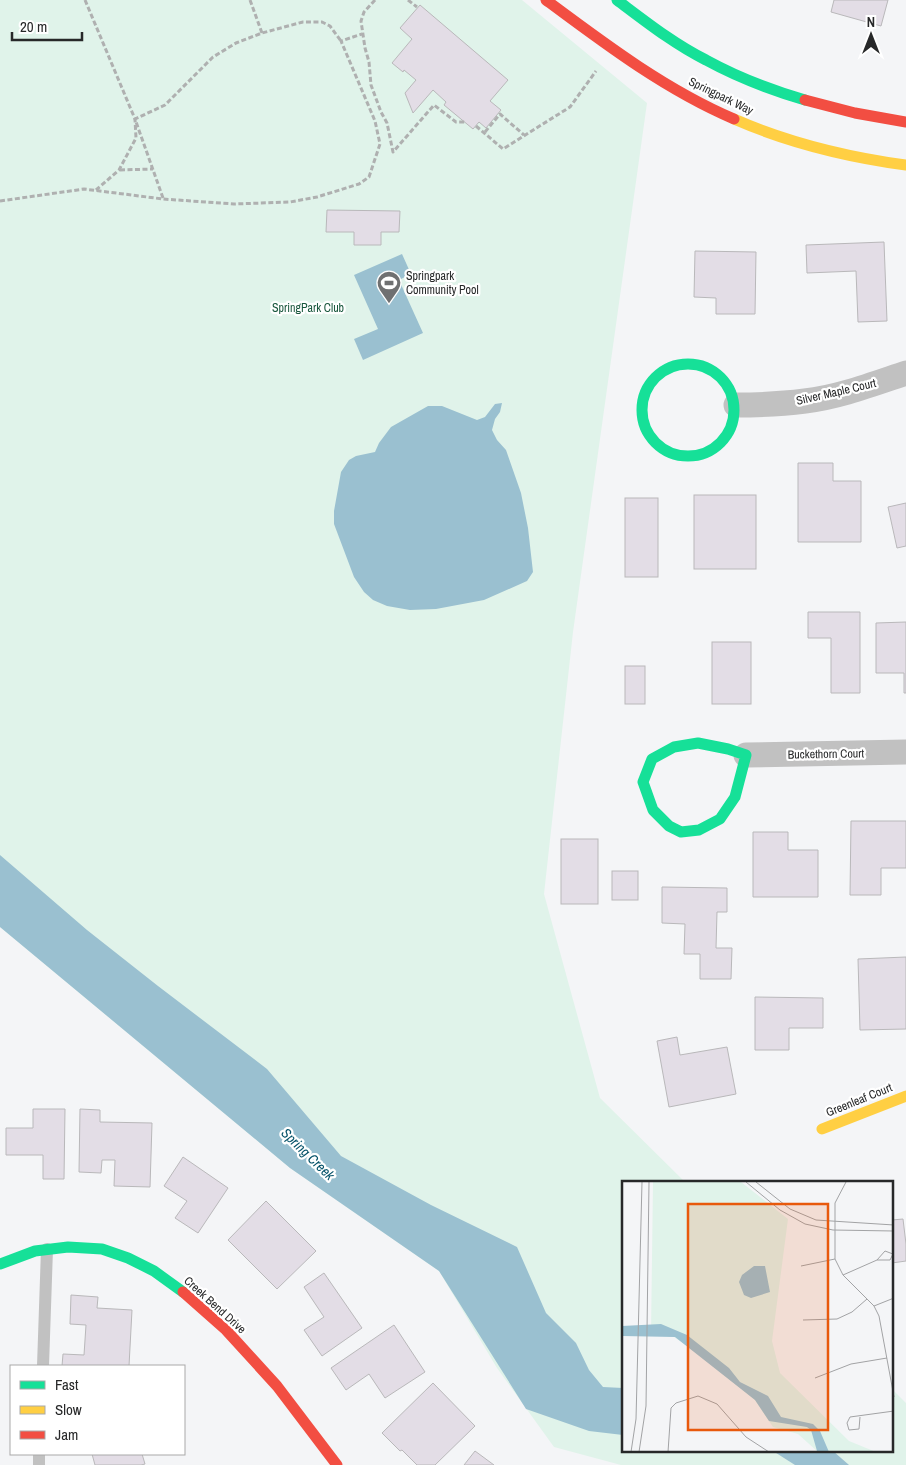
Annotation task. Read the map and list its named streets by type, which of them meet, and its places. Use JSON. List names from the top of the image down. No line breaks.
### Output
{"streets":{"street":["Springpark Way","Silver Maple Court","Buckethorn Court","Greenleaf Court","Creek Bend Drive"]},"water":["Spring Creek"],"parks":["SpringPark Club"],"places":{"sports":["Springpark Community Pool"]},"legend":["Fast","Slow","Jam"],"scale_bar":"20 m","north":"top"}
